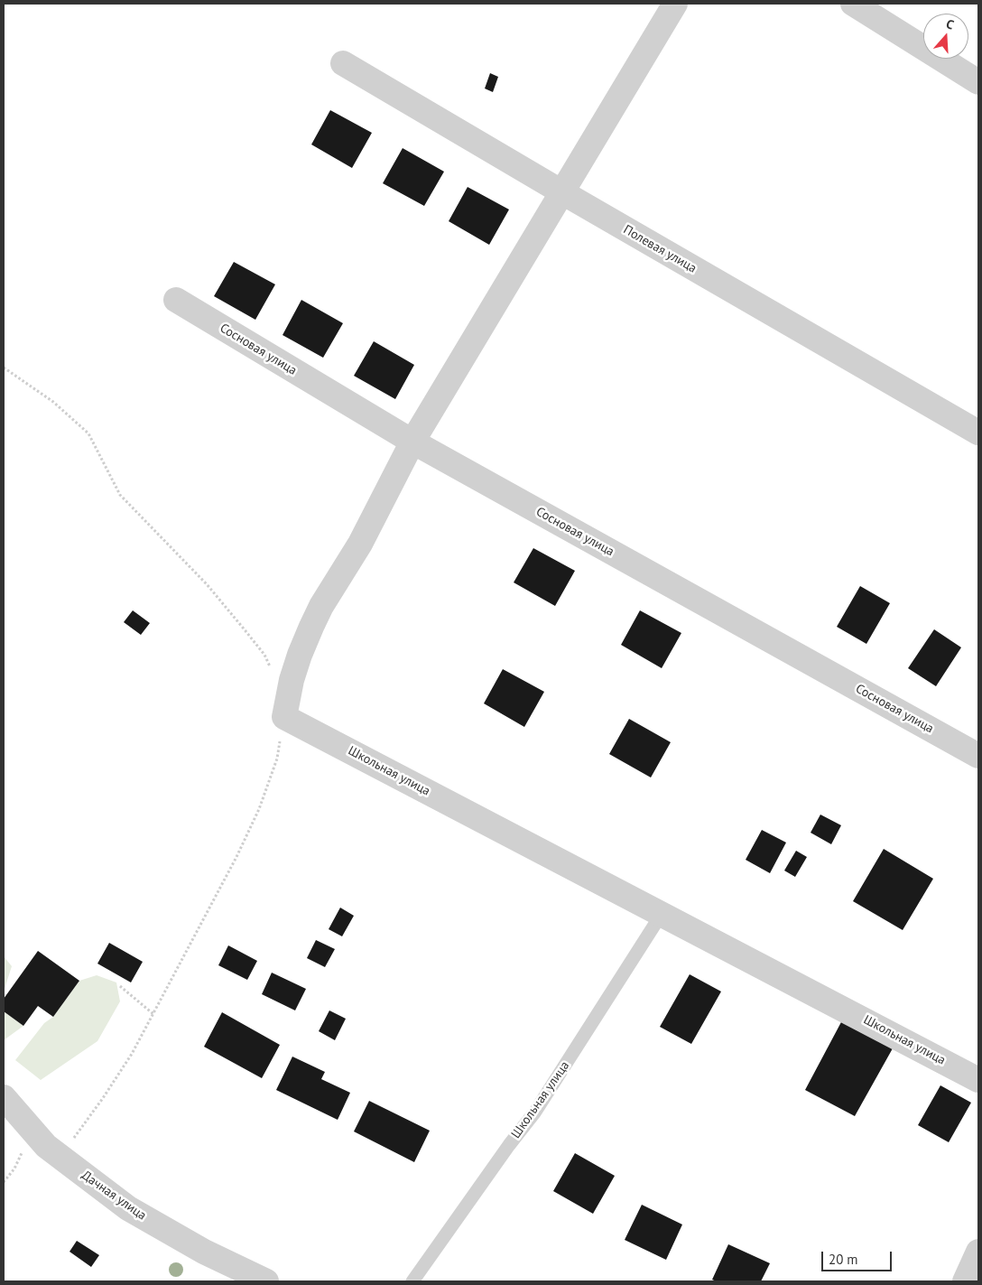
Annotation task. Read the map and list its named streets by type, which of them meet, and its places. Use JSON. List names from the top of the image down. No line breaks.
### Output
{"streets":{"street":["Полевая улица","Сосновая улица","Школьная улица","Дачная улица"]},"scale_bar":"20 m","north":"top"}
